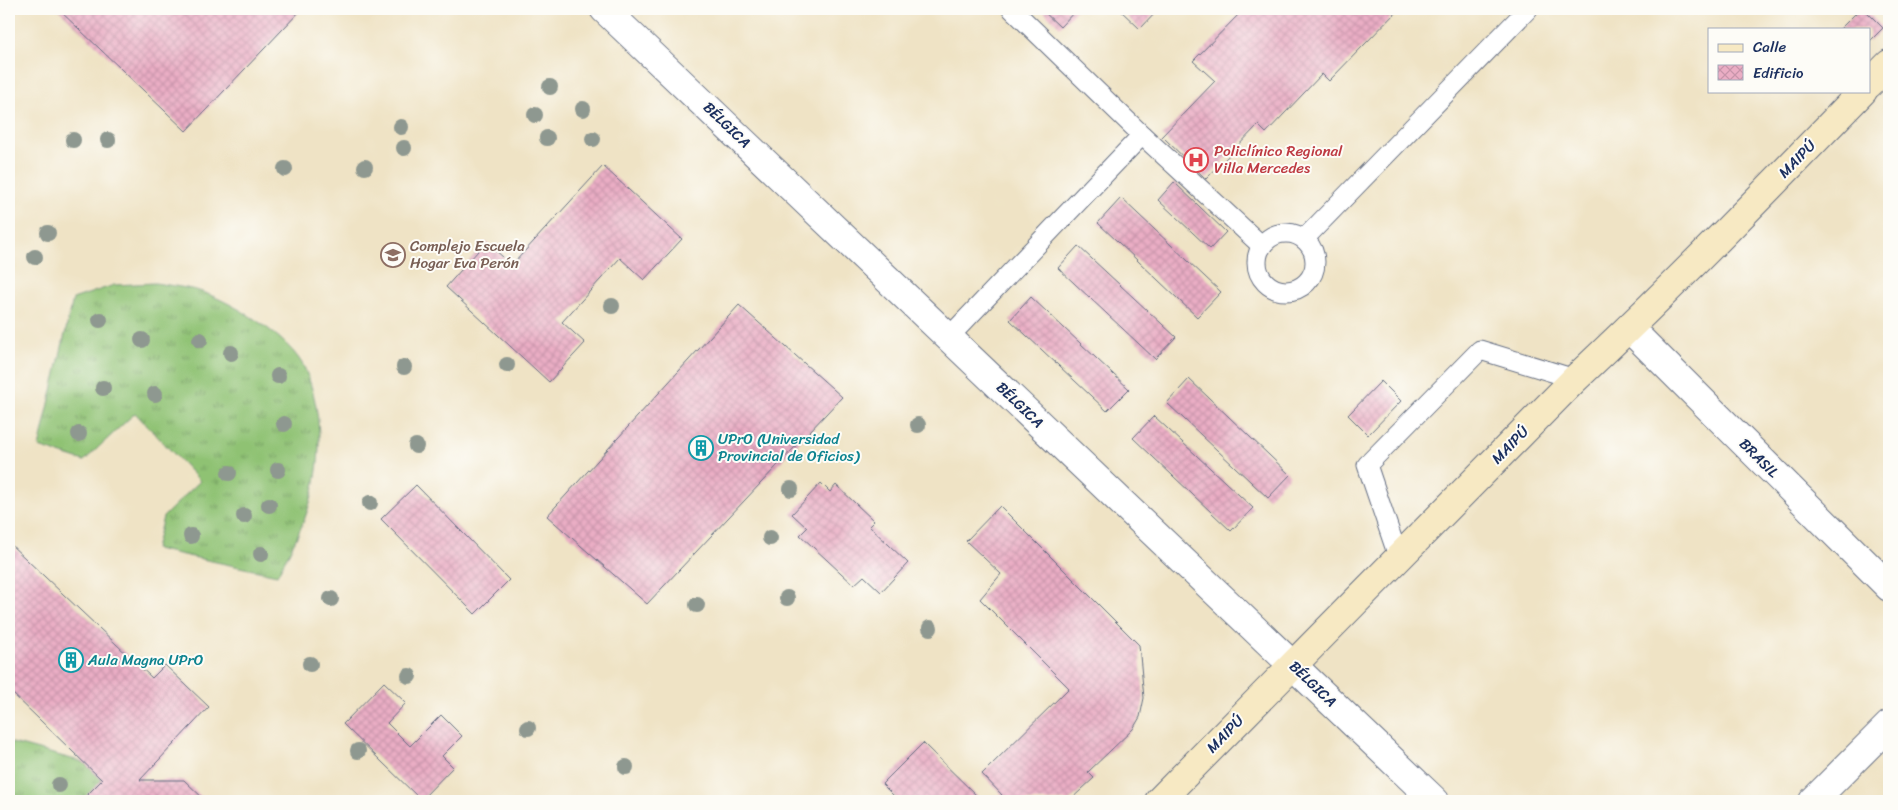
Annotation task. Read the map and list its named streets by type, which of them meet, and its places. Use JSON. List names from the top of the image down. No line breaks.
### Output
{"streets":{"street":["BÉLGICA","MAIPÚ","BRASIL"]},"crossings":[["BÉLGICA","MAIPÚ"],["MAIPÚ","BRASIL"]],"places":{"hospital":["Policlínico Regional Villa Mercedes"],"school or university":["Complejo Escuela Hogar Eva Perón"],"building":["UPrO (Universidad Provincial de Oficios)","Aula Magna UPrO"]},"legend":["Calle","Edificio"]}
